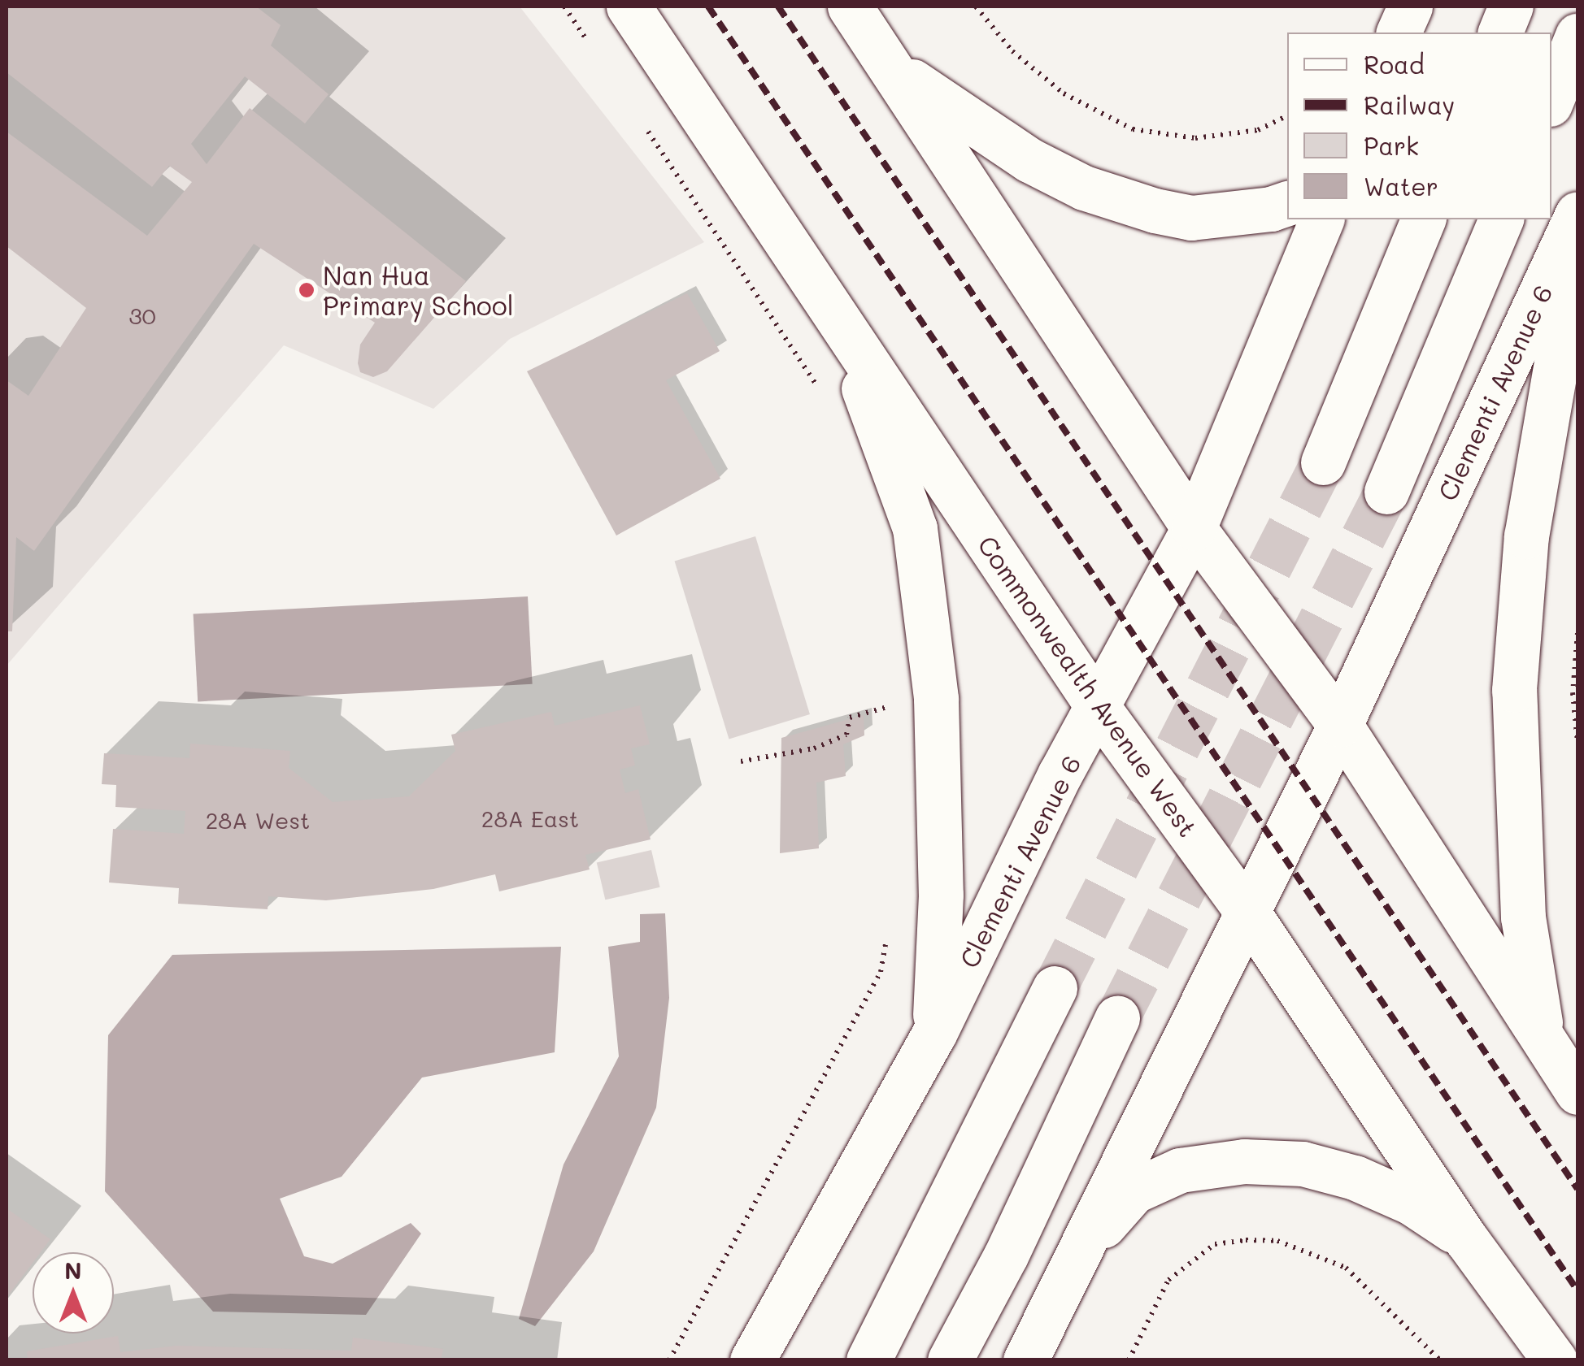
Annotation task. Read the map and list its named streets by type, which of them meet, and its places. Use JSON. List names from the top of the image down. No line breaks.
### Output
{"streets":{"main road":["Clementi Avenue 6","Commonwealth Avenue West"]},"crossings":[["Clementi Avenue 6","Commonwealth Avenue West"]],"places":["Nan Hua Primary School"],"house_numbers":["30","28A East","28A West"],"legend":["Road","Railway","Park","Water"],"north":"top"}
